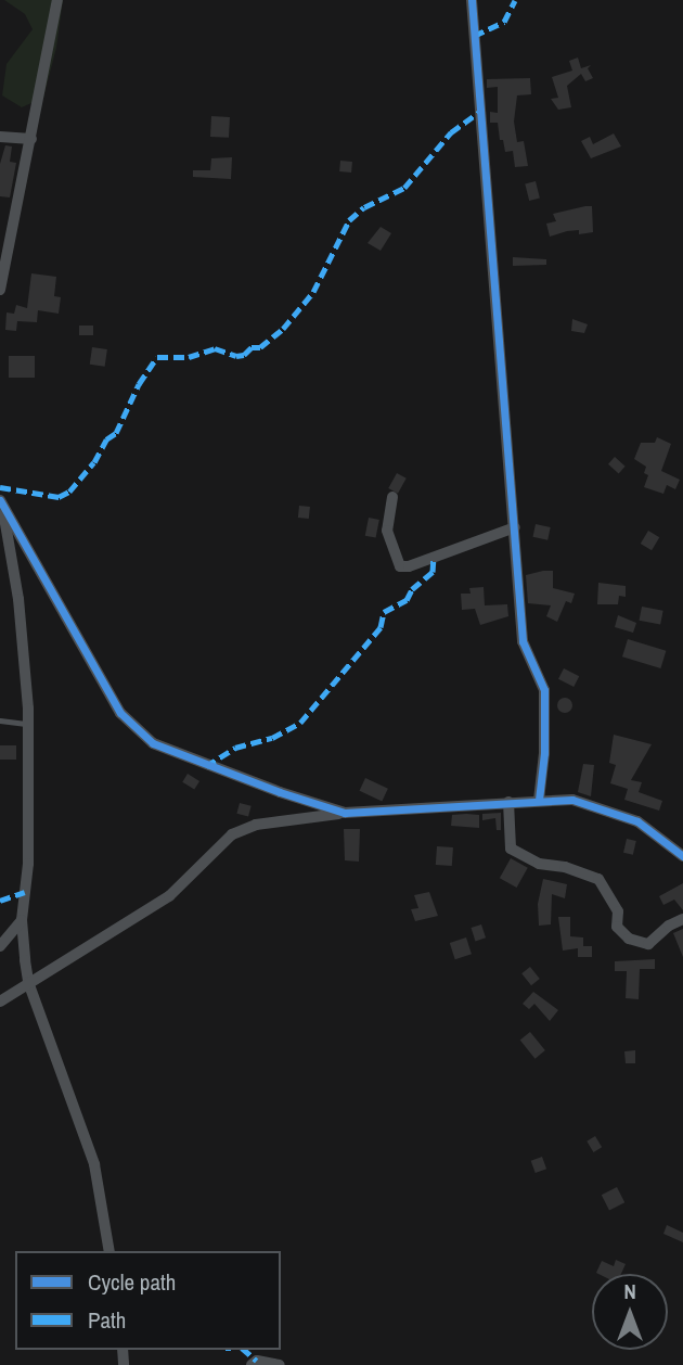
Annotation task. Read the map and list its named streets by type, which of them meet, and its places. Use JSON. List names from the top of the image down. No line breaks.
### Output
{"legend":["Cycle path","Path"],"north":"top"}
